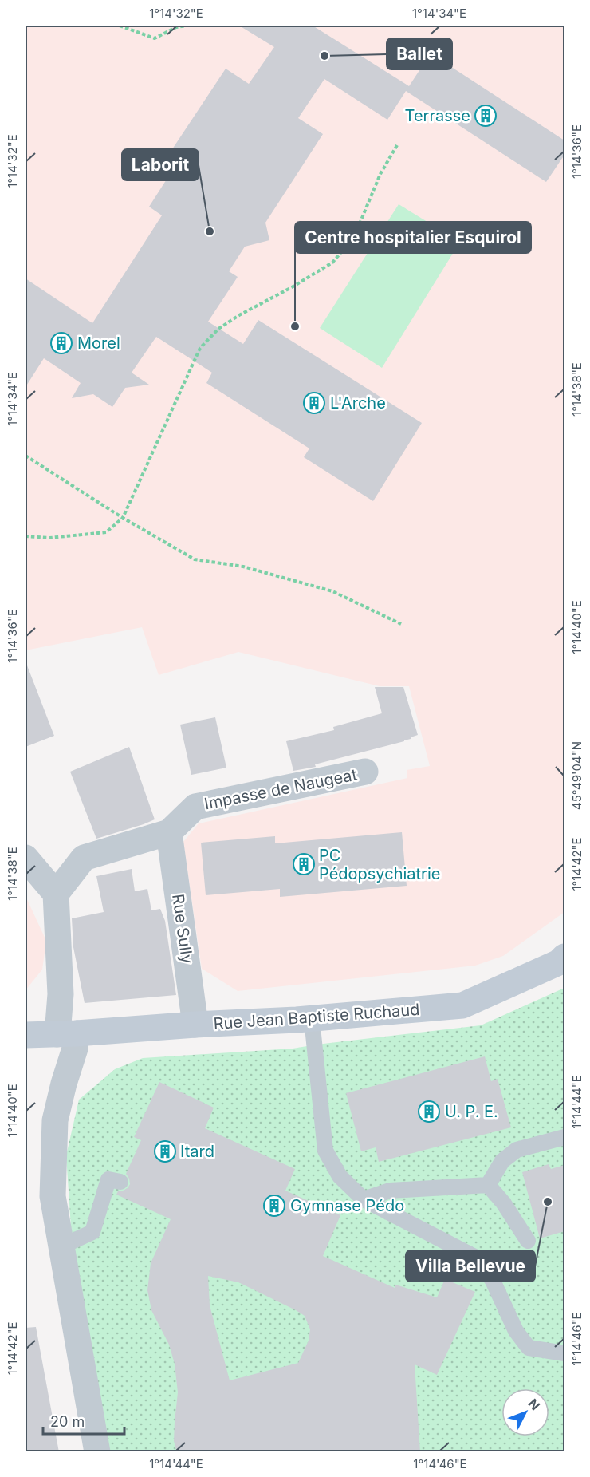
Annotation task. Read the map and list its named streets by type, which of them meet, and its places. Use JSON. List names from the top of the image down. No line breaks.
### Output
{"streets":{"main road":["Rue Jean Baptiste Ruchaud"],"street":["Impasse de Naugeat","Rue Sully"]},"crossings":[["Impasse de Naugeat","Rue Sully"],["Rue Sully","Rue Jean Baptiste Ruchaud"]],"places":{"other":["Ballet","Laborit","Centre hospitalier Esquirol","Villa Bellevue"],"building":["Terrasse","Morel","L'Arche","PC Pédopsychiatrie","U. P. E.","Itard","Gymnase Pédo"]},"scale_bar":"20 m","north":"top right","coordinates":["1°14'32\"E","1°14'34\"E","1°14'36\"E","1°14'38\"E","1°14'40\"E","45°49'04\"N","1°14'42\"E","1°14'44\"E","1°14'46\"E"]}
